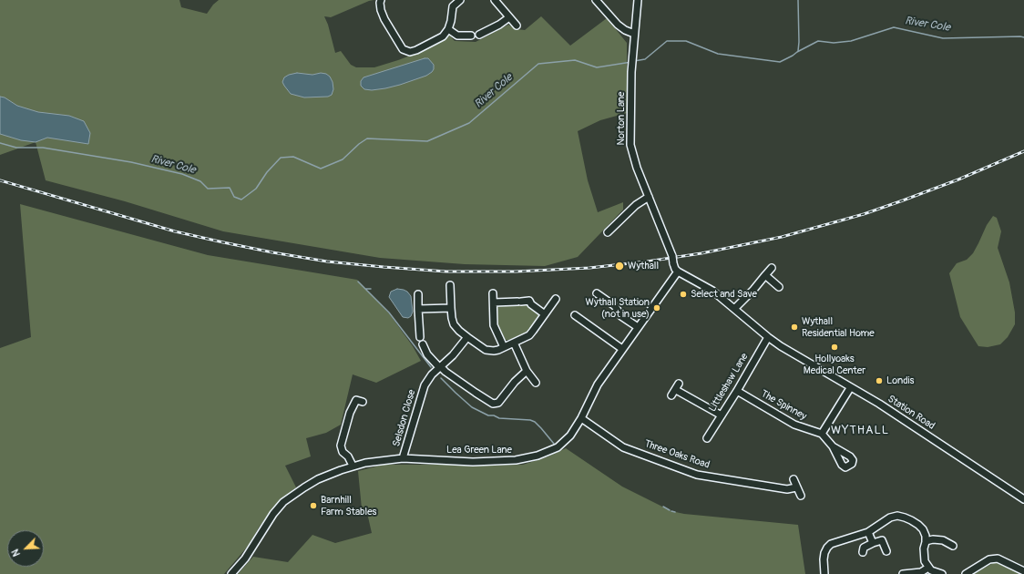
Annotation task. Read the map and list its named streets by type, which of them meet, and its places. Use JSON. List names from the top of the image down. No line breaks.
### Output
{"streets":{"street":["Norton Lane","Littleshaw Lane","The Spinney","Station Road","Selsdon Close","Lea Green Lane","Three Oaks Road"]},"crossings":[["Norton Lane","Station Road"],["Norton Lane","Lea Green Lane"],["Littleshaw Lane","The Spinney"],["Littleshaw Lane","Station Road"],["Station Road","Lea Green Lane"],["Selsdon Close","Lea Green Lane"],["Lea Green Lane","Three Oaks Road"]],"districts":["WYTHALL"],"water":["River Cole"],"places":["Wythall","Select and Save","Wythall Station (not in use)","Wythall Residential Home","Hollyoaks Medical Center","Londis","Barnhill Farm Stables"],"north":"bottom left"}
